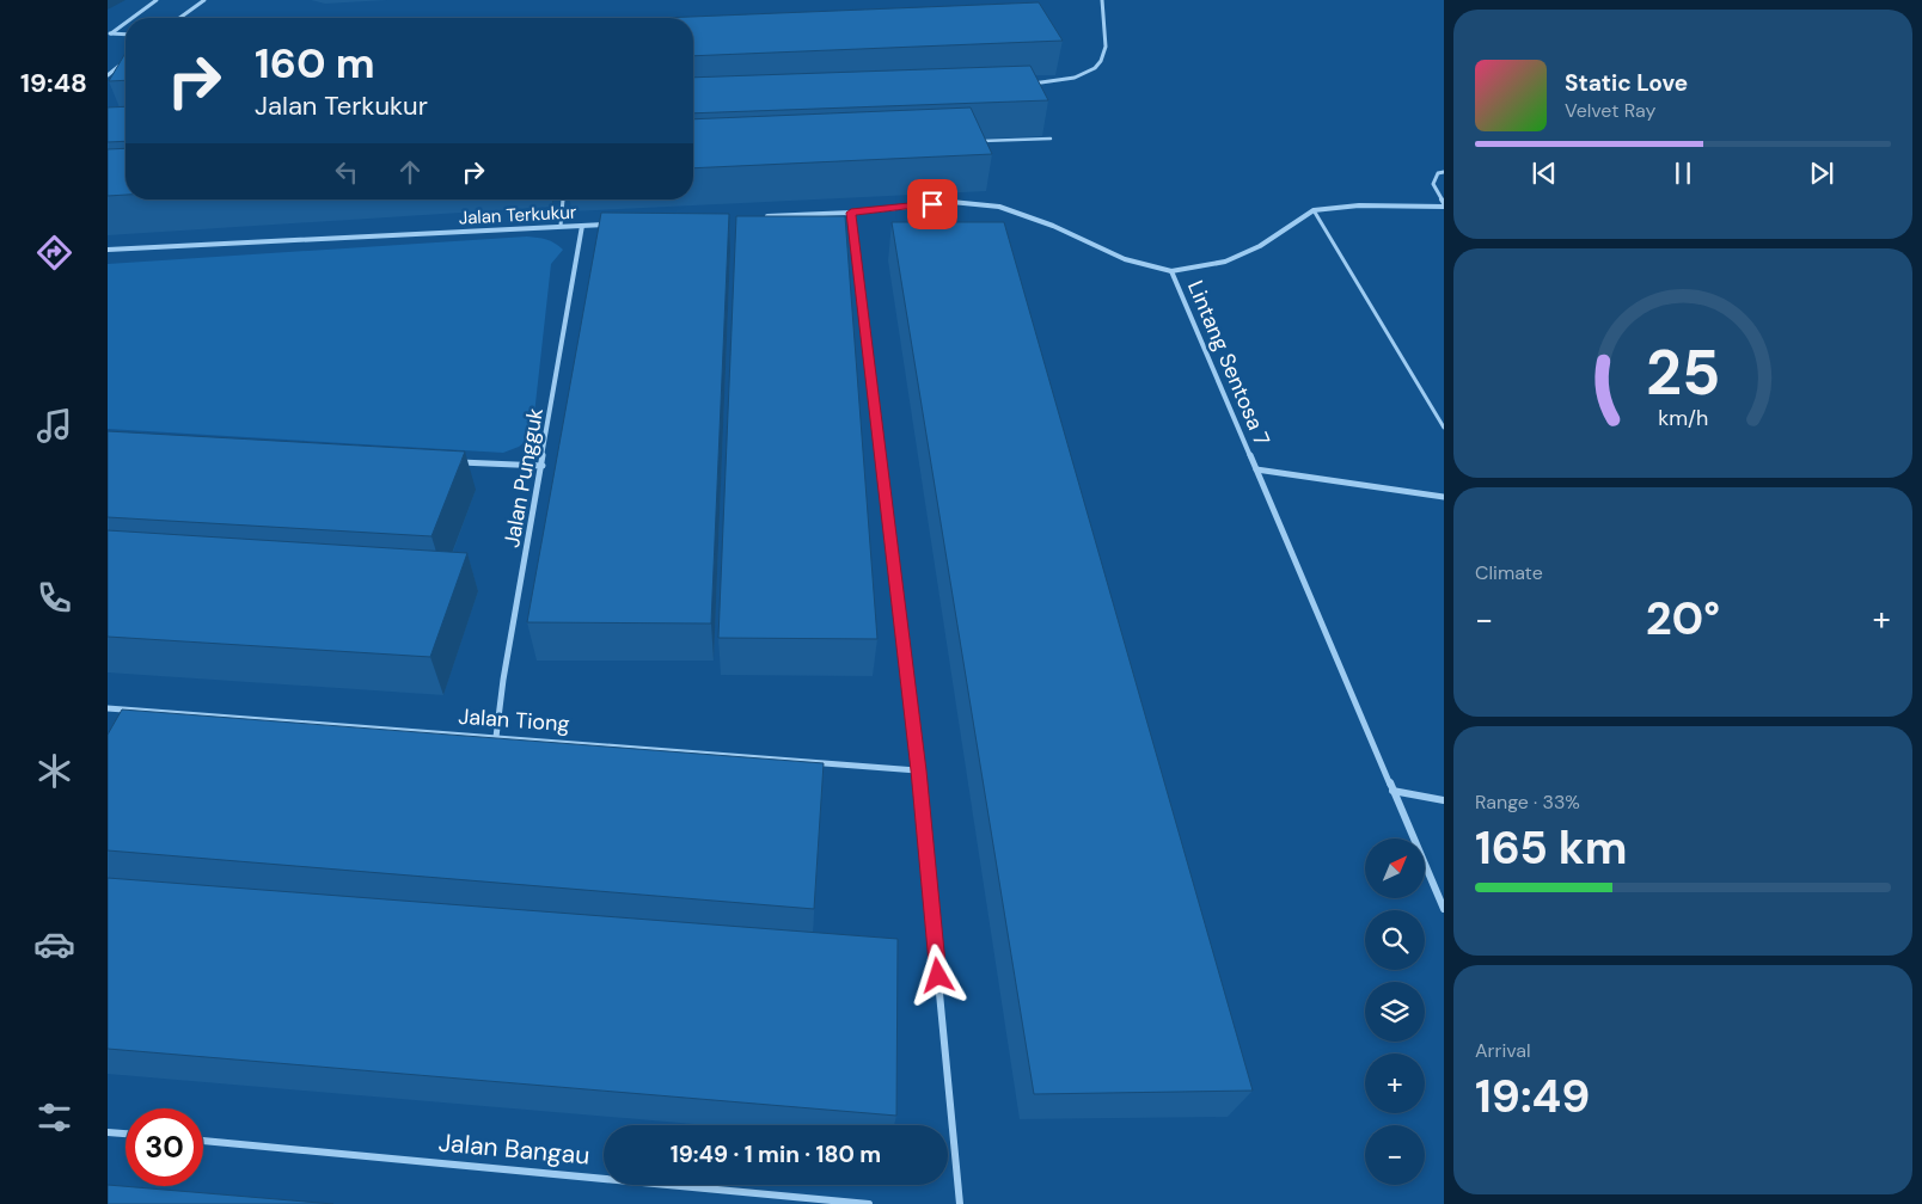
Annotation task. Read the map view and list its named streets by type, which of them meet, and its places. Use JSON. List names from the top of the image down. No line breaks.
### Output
{"streets":{"street":["Jalan Terkukur","Lintang Sentosa 7","Jalan Pungguk","Jalan Tiong","Jalan Bangau"]},"crossings":[["Jalan Terkukur","Jalan Pungguk"],["Jalan Pungguk","Jalan Tiong"]],"north":"top right","page":{"tabs":"19:48","turn":["160 m","Jalan Terkukur"],"song":["Static Love","Velvet Ray"],"tile":["Climate",["Range · 33%","165 km"],["Arrival","19:49"]],"heat":["−","20°","+"],"map_buttons":["+","−"],"limit":"30","trip":"19:49 · 1 min · 180 m","gauge":["25","km/h"]}}
